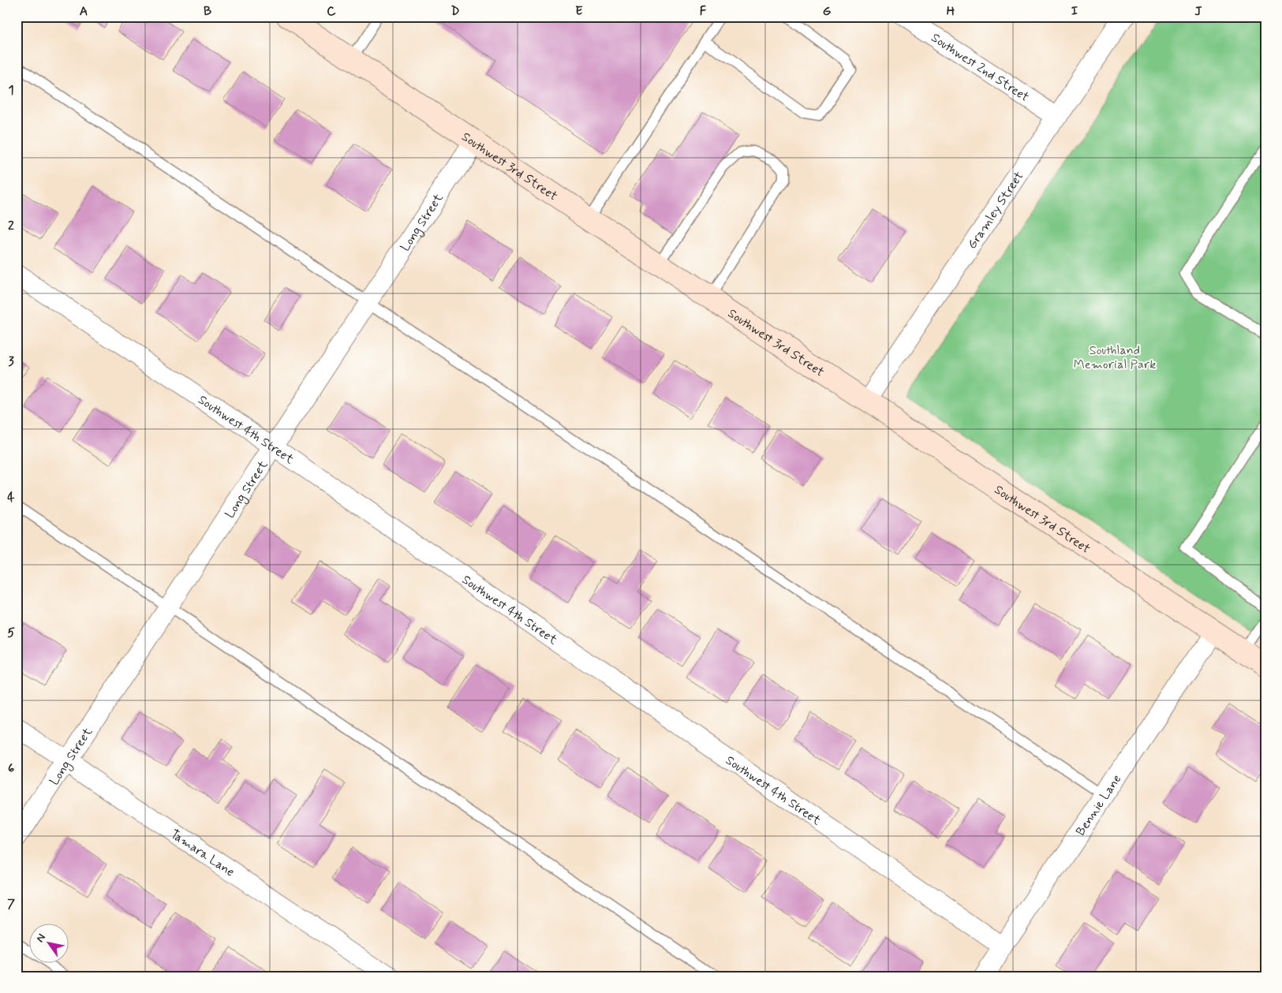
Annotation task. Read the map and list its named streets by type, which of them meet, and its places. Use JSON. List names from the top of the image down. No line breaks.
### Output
{"streets":{"street":["Southwest 2nd Street","Southwest 3rd Street","Gramley Street","Long Street","Southwest 4th Street","Bennie Lane","Tamara Lane"]},"crossings":[["Southwest 2nd Street","Gramley Street"],["Southwest 3rd Street","Gramley Street"],["Southwest 3rd Street","Long Street"],["Southwest 3rd Street","Bennie Lane"],["Long Street","Southwest 4th Street"],["Long Street","Tamara Lane"],["Southwest 4th Street","Bennie Lane"]],"parks":["Southland Memorial Park"],"north":"top left","grid":{"columns":["A","B","C","D","E","F","G","H","I","J"],"rows":["1","2","3","4","5","6","7"]}}
